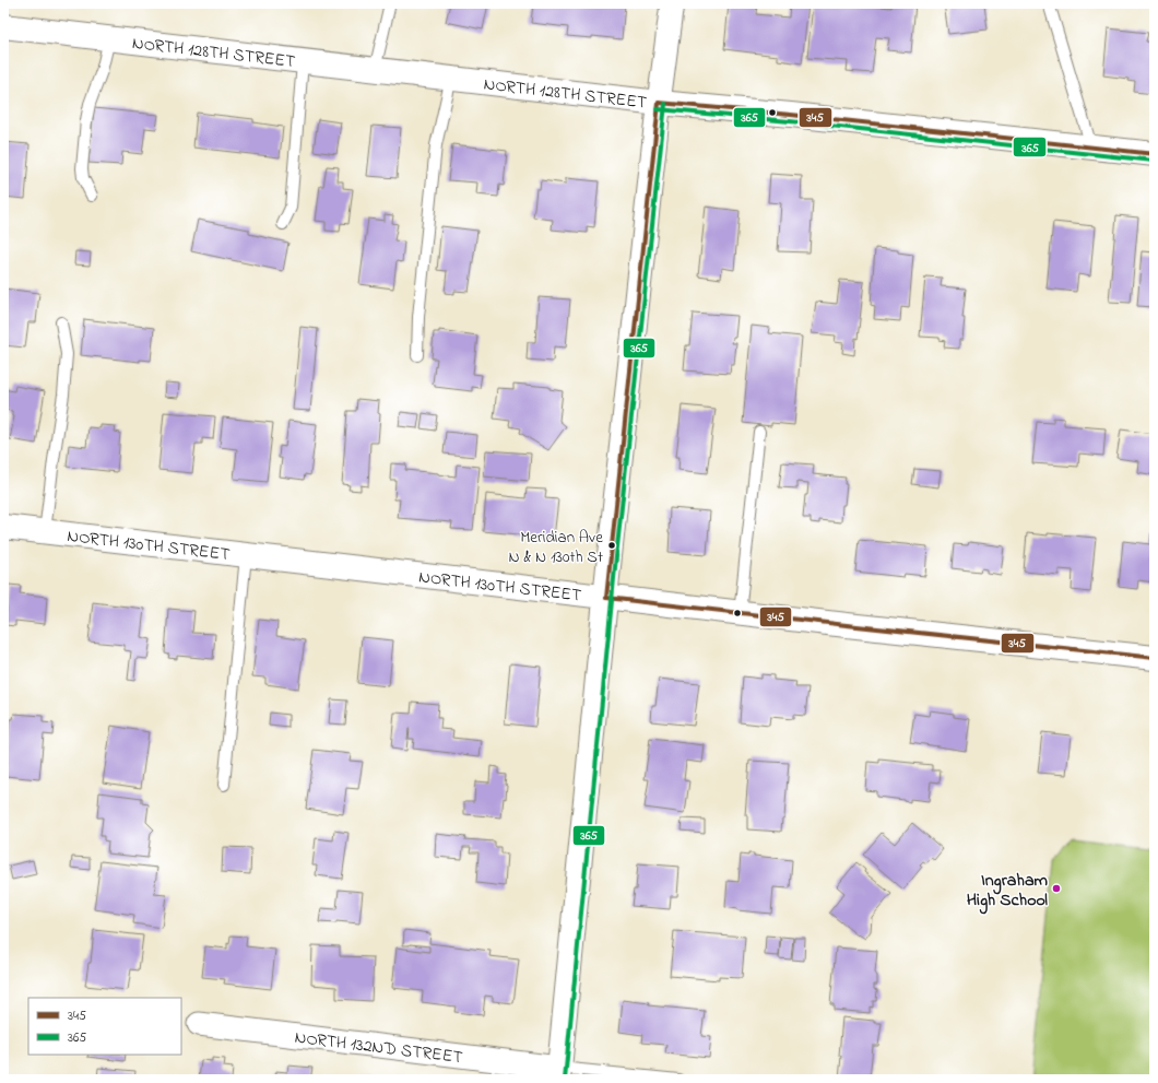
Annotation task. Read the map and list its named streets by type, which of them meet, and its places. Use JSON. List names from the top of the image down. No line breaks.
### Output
{"streets":{"street":["NORTH 128TH STREET","NORTH 130TH STREET","NORTH 132ND STREET"]},"places":["Meridian Ave N & N 130th St","Ingraham High School"],"lines":["transit line 345","transit line 365"],"legend":["345","365"]}
